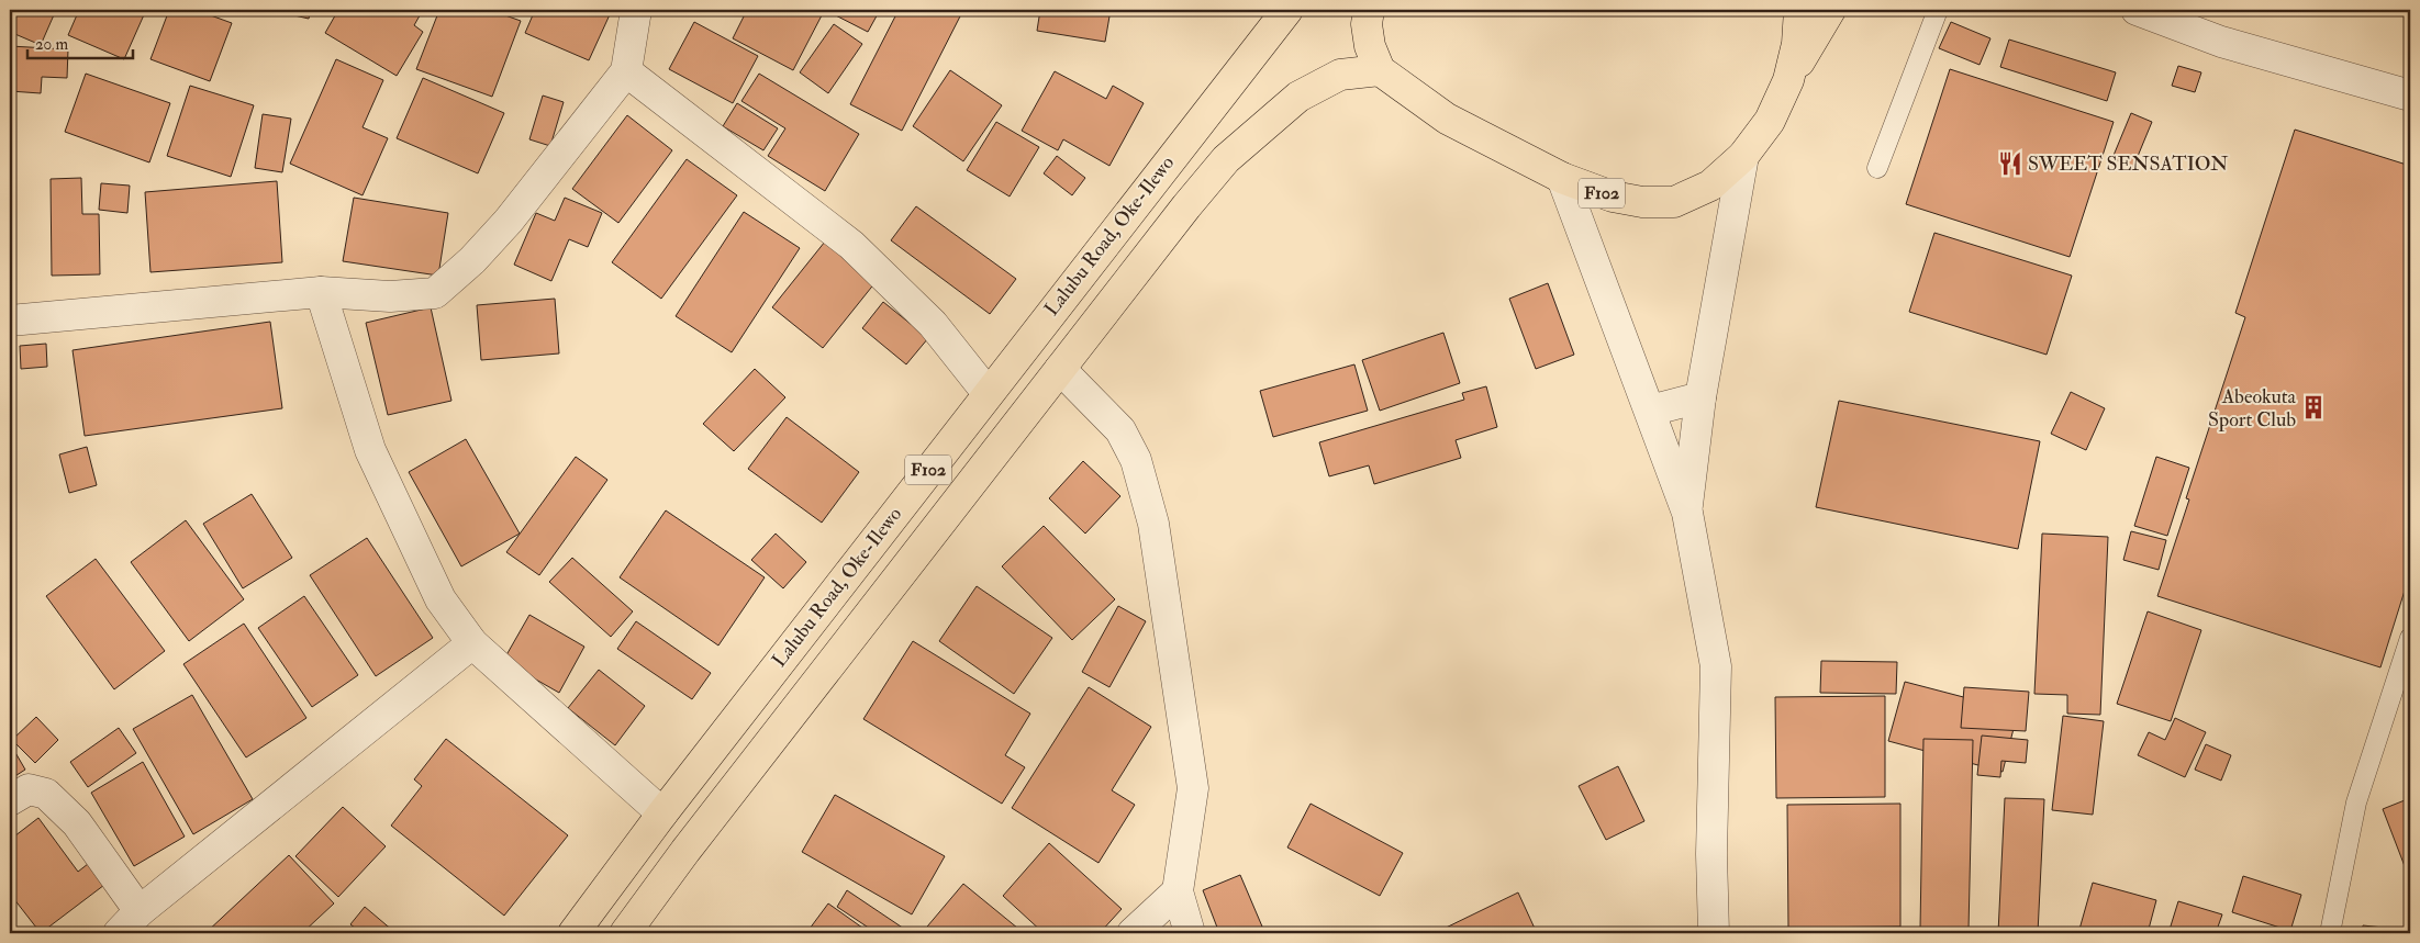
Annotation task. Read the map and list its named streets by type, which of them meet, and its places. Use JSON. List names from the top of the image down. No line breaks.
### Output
{"streets":{"main road":["F102","Lalubu Road, Oke-Ilewo"]},"places":{"restaurant":["SWEET SENSATION"],"building":["Abeokuta Sport Club"]},"scale_bar":"20 m"}
